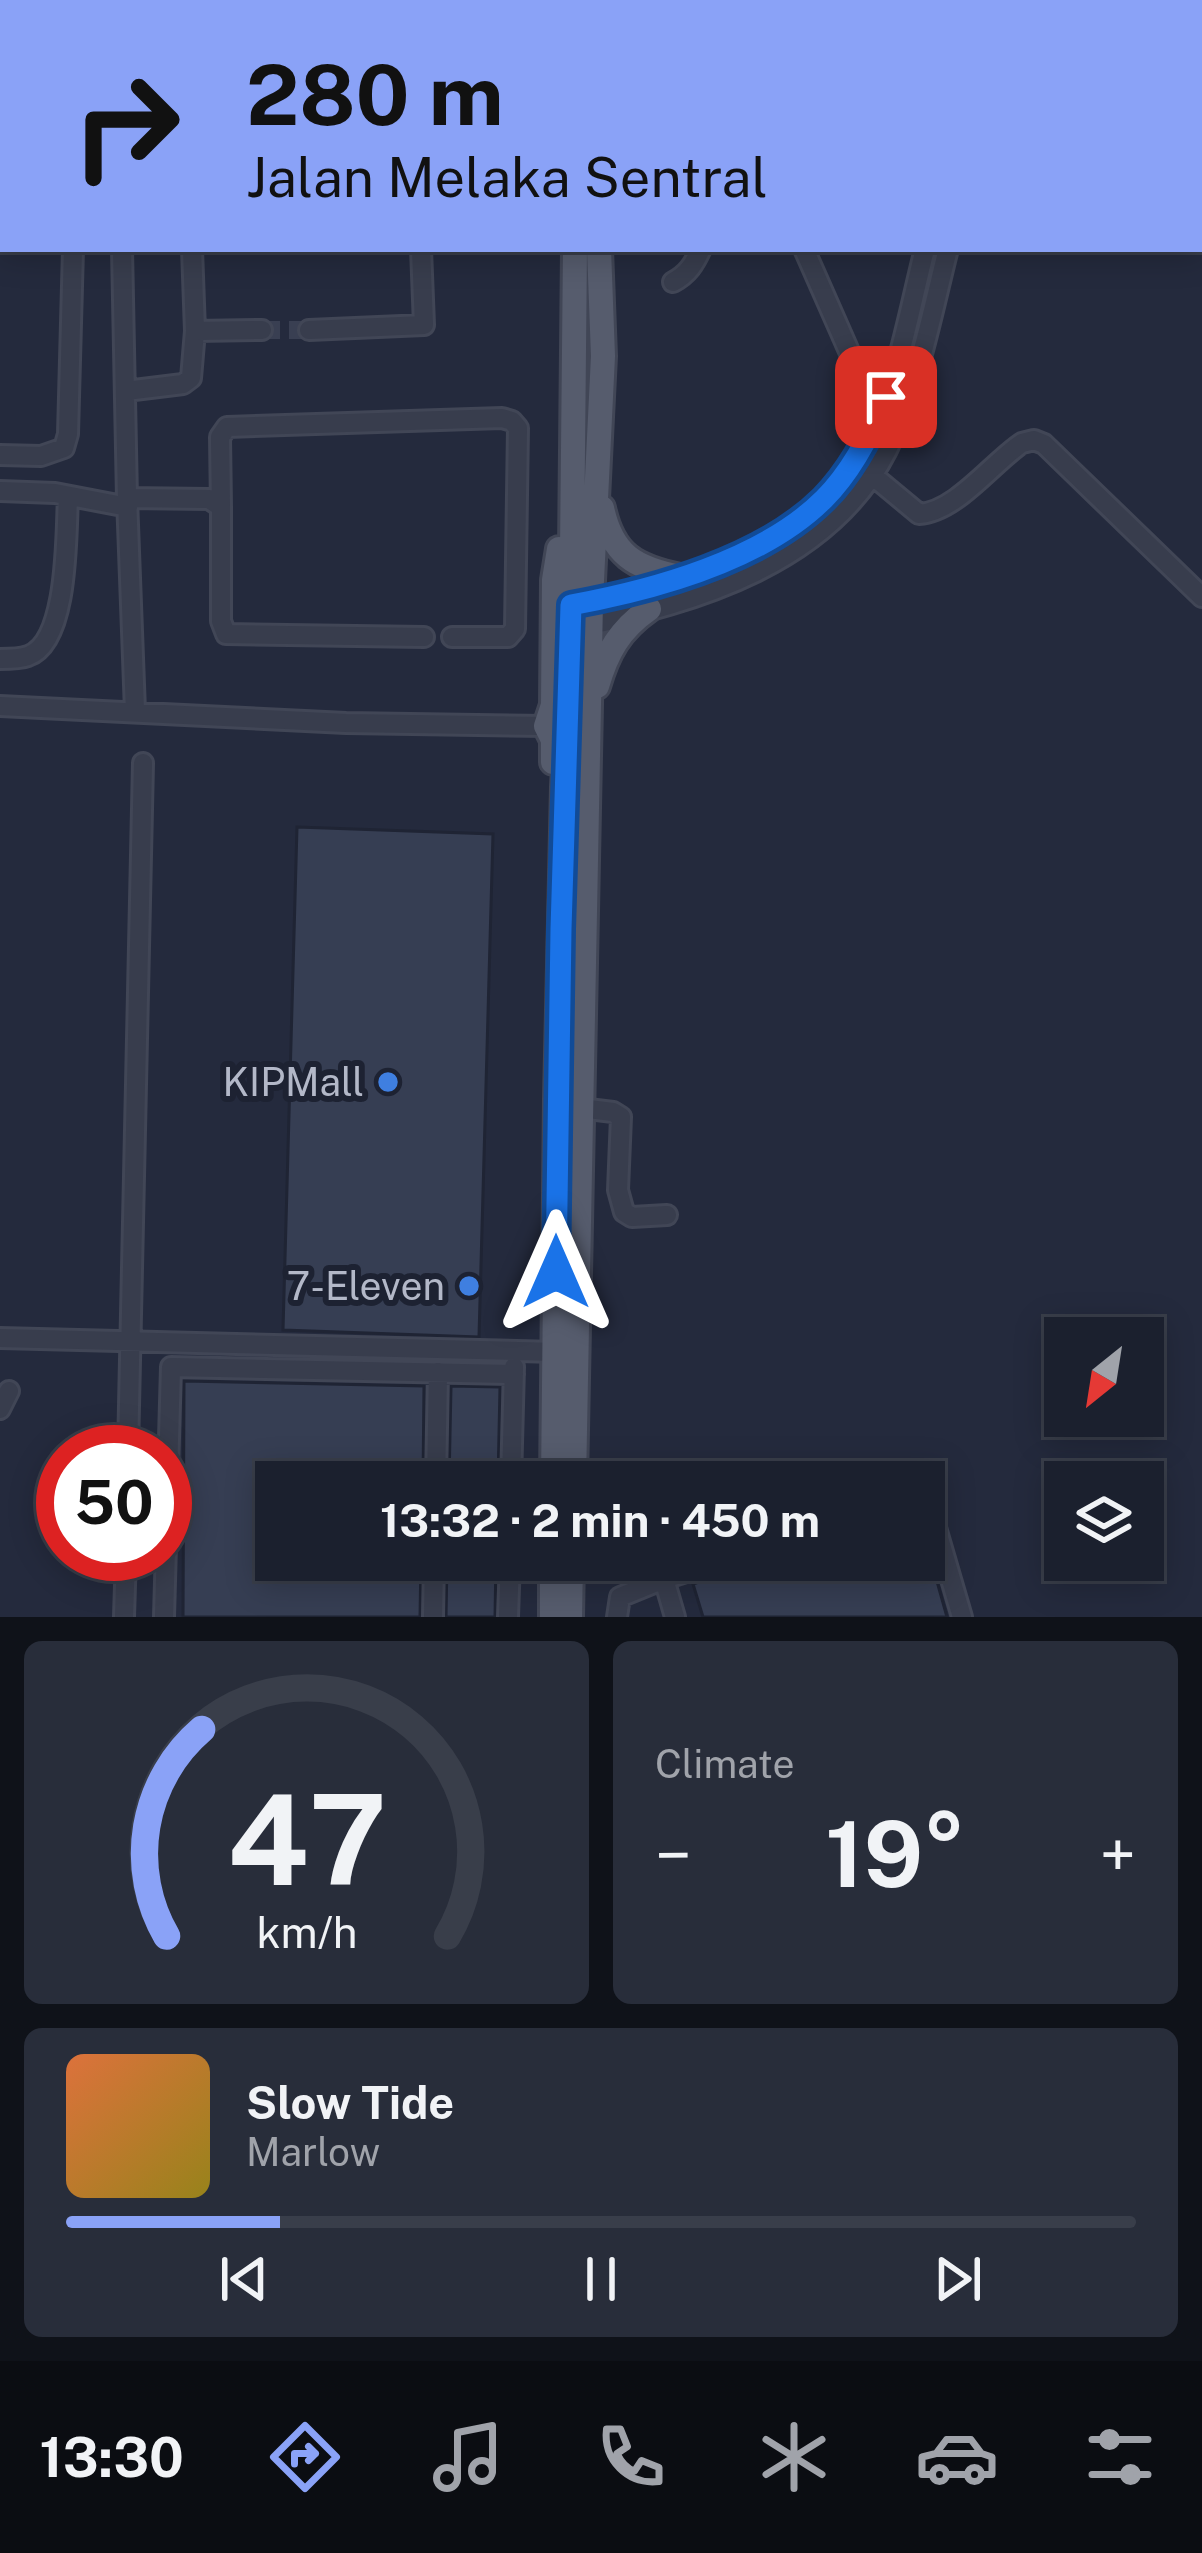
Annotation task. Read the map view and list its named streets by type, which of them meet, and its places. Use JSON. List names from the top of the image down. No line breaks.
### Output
{"places":["KIPMall","7-Eleven"],"north":"bottom left","page":{"turn":["280 m","Jalan Melaka Sentral"],"limit":"50","trip":"13:32 · 2 min · 450 m","tile":"Climate","heat":["−","19°","+"],"song":["Slow Tide","Marlow"],"tabs":"13:30","gauge":["47","km/h"]}}
